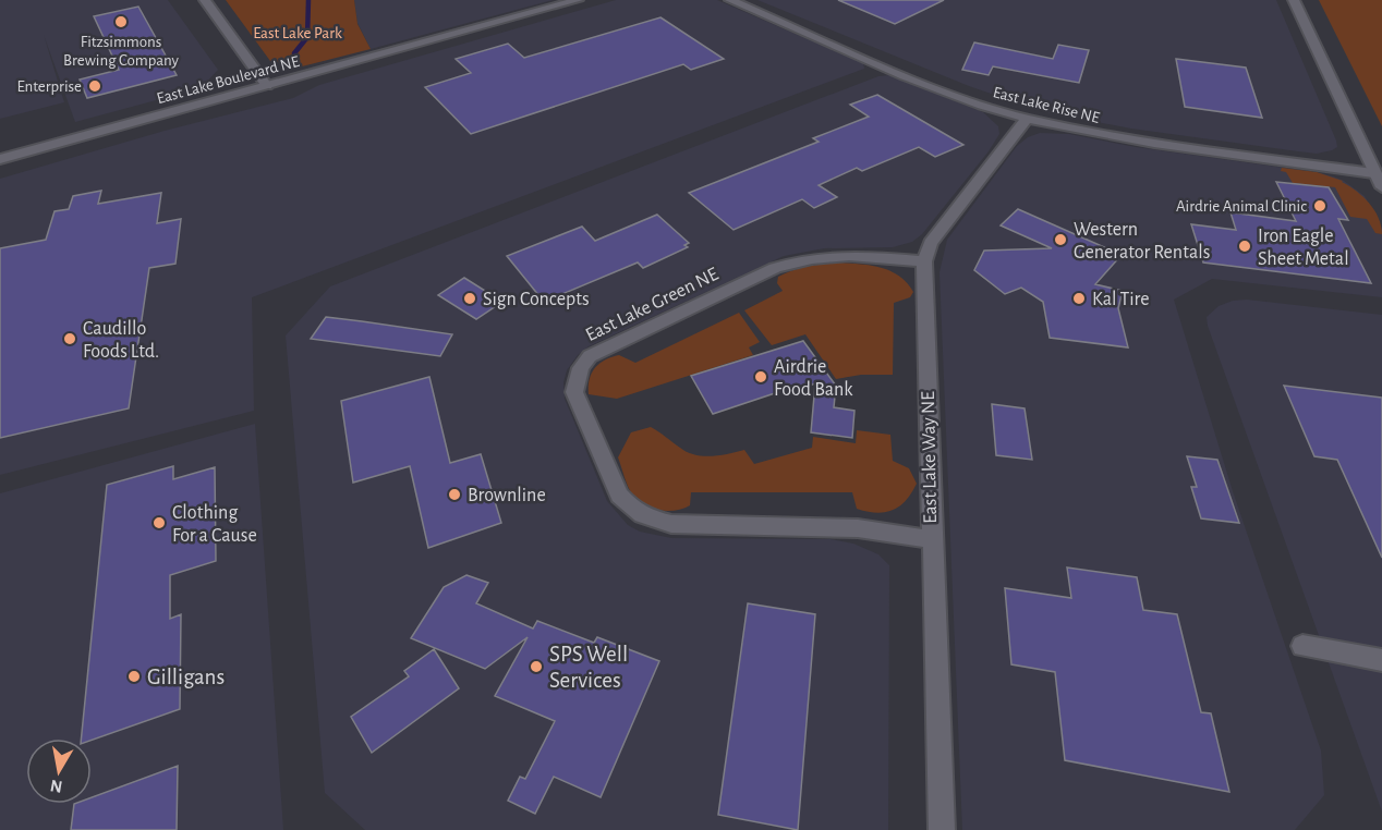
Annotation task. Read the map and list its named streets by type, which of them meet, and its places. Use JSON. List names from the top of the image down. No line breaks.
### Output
{"streets":{"street":["East Lake Boulevard NE","East Lake Rise NE","East Lake Green NE","East Lake Way NE"]},"crossings":[["East Lake Rise NE","East Lake Way NE"],["East Lake Green NE","East Lake Way NE"]],"parks":["East Lake Park"],"places":["Fitzsimmons Brewing Company","Enterprise","Airdrie Animal Clinic","Western Generator Rentals","Iron Eagle Sheet Metal","Sign Concepts","Kal Tire","Caudillo Foods Ltd.","Airdrie Food Bank","Brownline","Clothing For a Cause","SPS Well Services","Gilligans"],"north":"bottom"}
